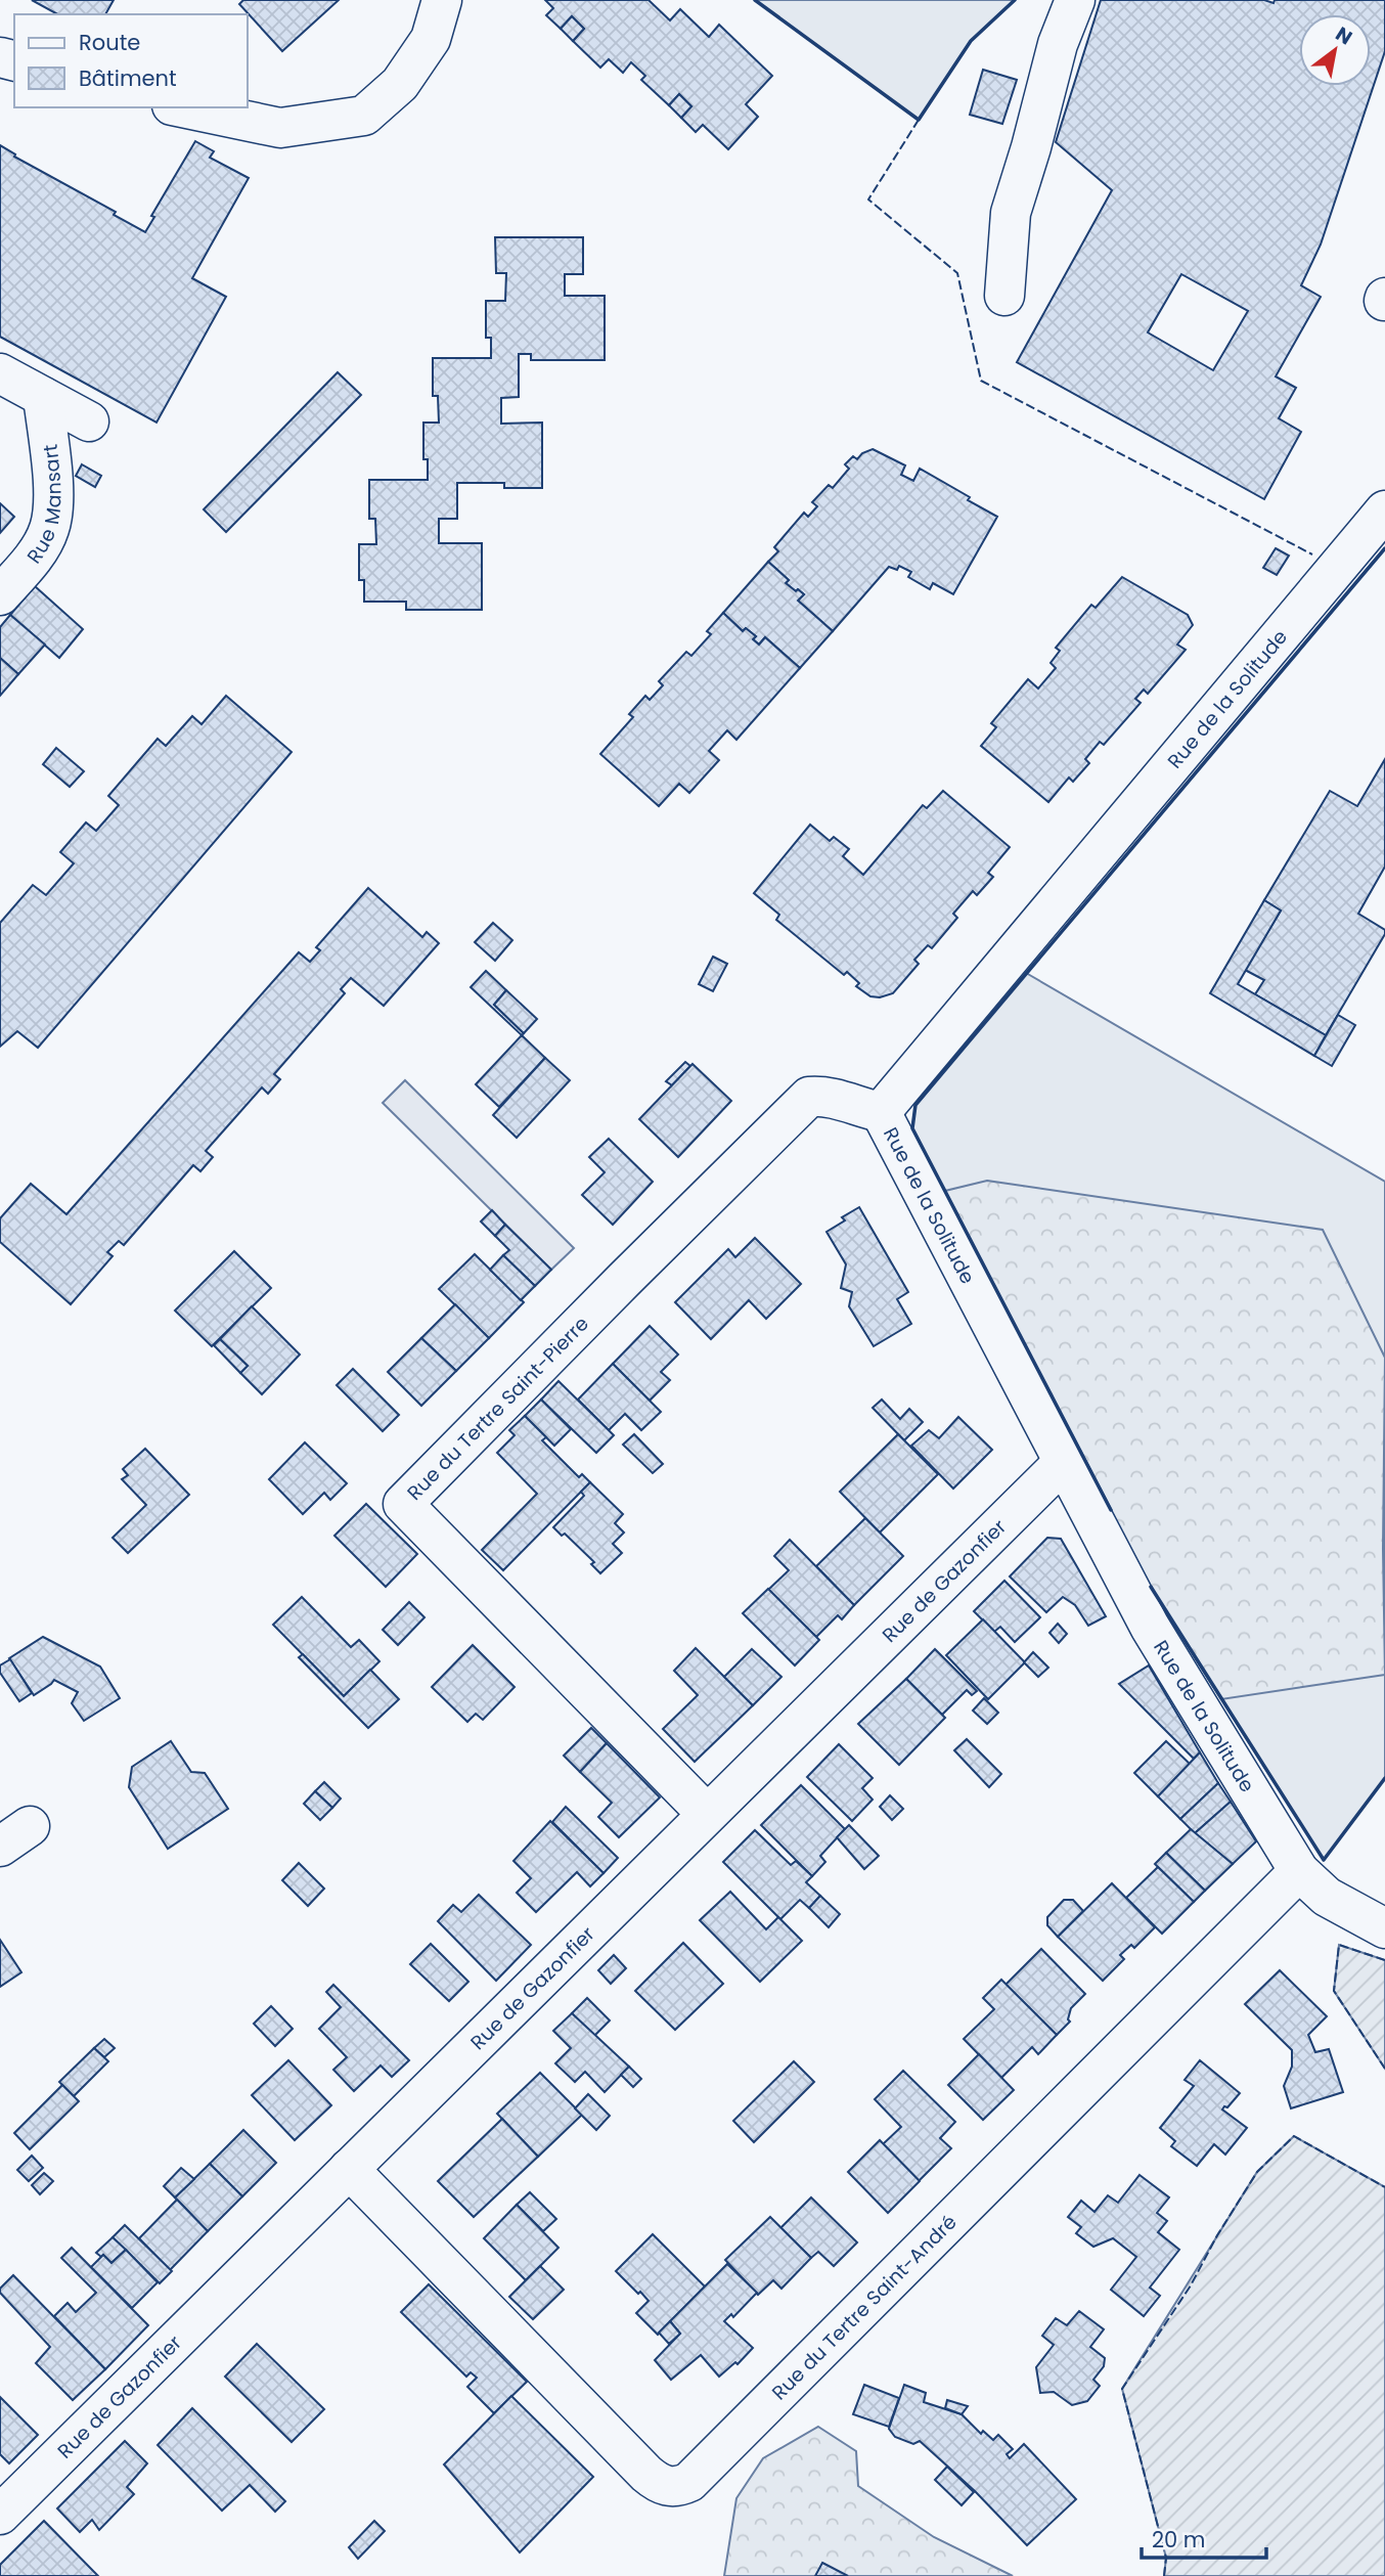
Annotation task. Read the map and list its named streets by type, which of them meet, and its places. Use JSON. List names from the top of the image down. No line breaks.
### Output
{"streets":{"street":["Rue Mansart","Rue de la Solitude","Rue du Tertre Saint-Pierre","Rue de Gazonfier","Rue du Tertre Saint-André"]},"crossings":[["Rue de la Solitude","Rue du Tertre Saint-Pierre"],["Rue de la Solitude","Rue de Gazonfier"],["Rue de la Solitude","Rue du Tertre Saint-André"],["Rue du Tertre Saint-Pierre","Rue de Gazonfier"],["Rue de Gazonfier","Rue du Tertre Saint-André"]],"legend":["Route","Bâtiment"],"scale_bar":"20 m","north":"top right"}
